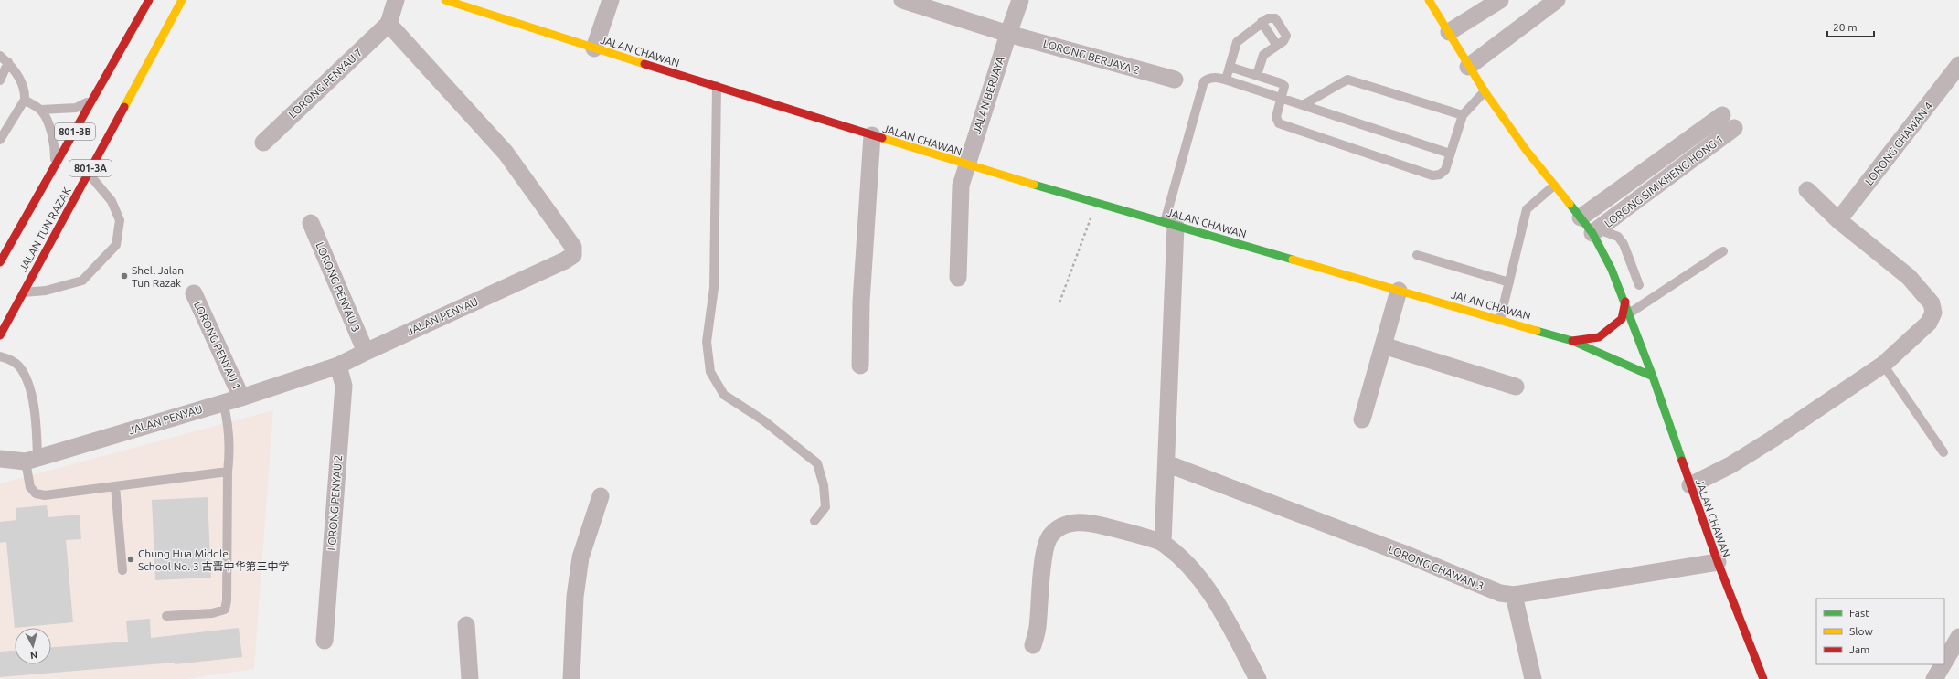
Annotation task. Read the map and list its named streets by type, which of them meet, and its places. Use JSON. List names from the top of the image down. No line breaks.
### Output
{"streets":{"main road":["JALAN CHAWAN","801-3B","801-3A","JALAN TUN RAZAK"],"street":["LORONG BERJAYA 2","LORONG PENYAU 7","JALAN BERJAYA","LORONG CHAWAN 4","LORONG SIM KHENG HONG 1","LORONG PENYAU 3","JALAN PENYAU","LORONG PENYAU 1","LORONG PENYAU 2","LORONG CHAWAN 3"]},"crossings":[["JALAN CHAWAN","JALAN BERJAYA"],["JALAN CHAWAN","LORONG CHAWAN 3"],["LORONG BERJAYA 2","JALAN BERJAYA"],["LORONG PENYAU 7","JALAN PENYAU"],["LORONG PENYAU 3","JALAN PENYAU"],["JALAN PENYAU","LORONG PENYAU 1"],["JALAN PENYAU","LORONG PENYAU 2"]],"places":["Shell Jalan Tun Razak","Chung Hua Middle School No. 3 古晋中华第三中学"],"legend":["Fast","Slow","Jam"],"scale_bar":"20 m","north":"bottom"}
